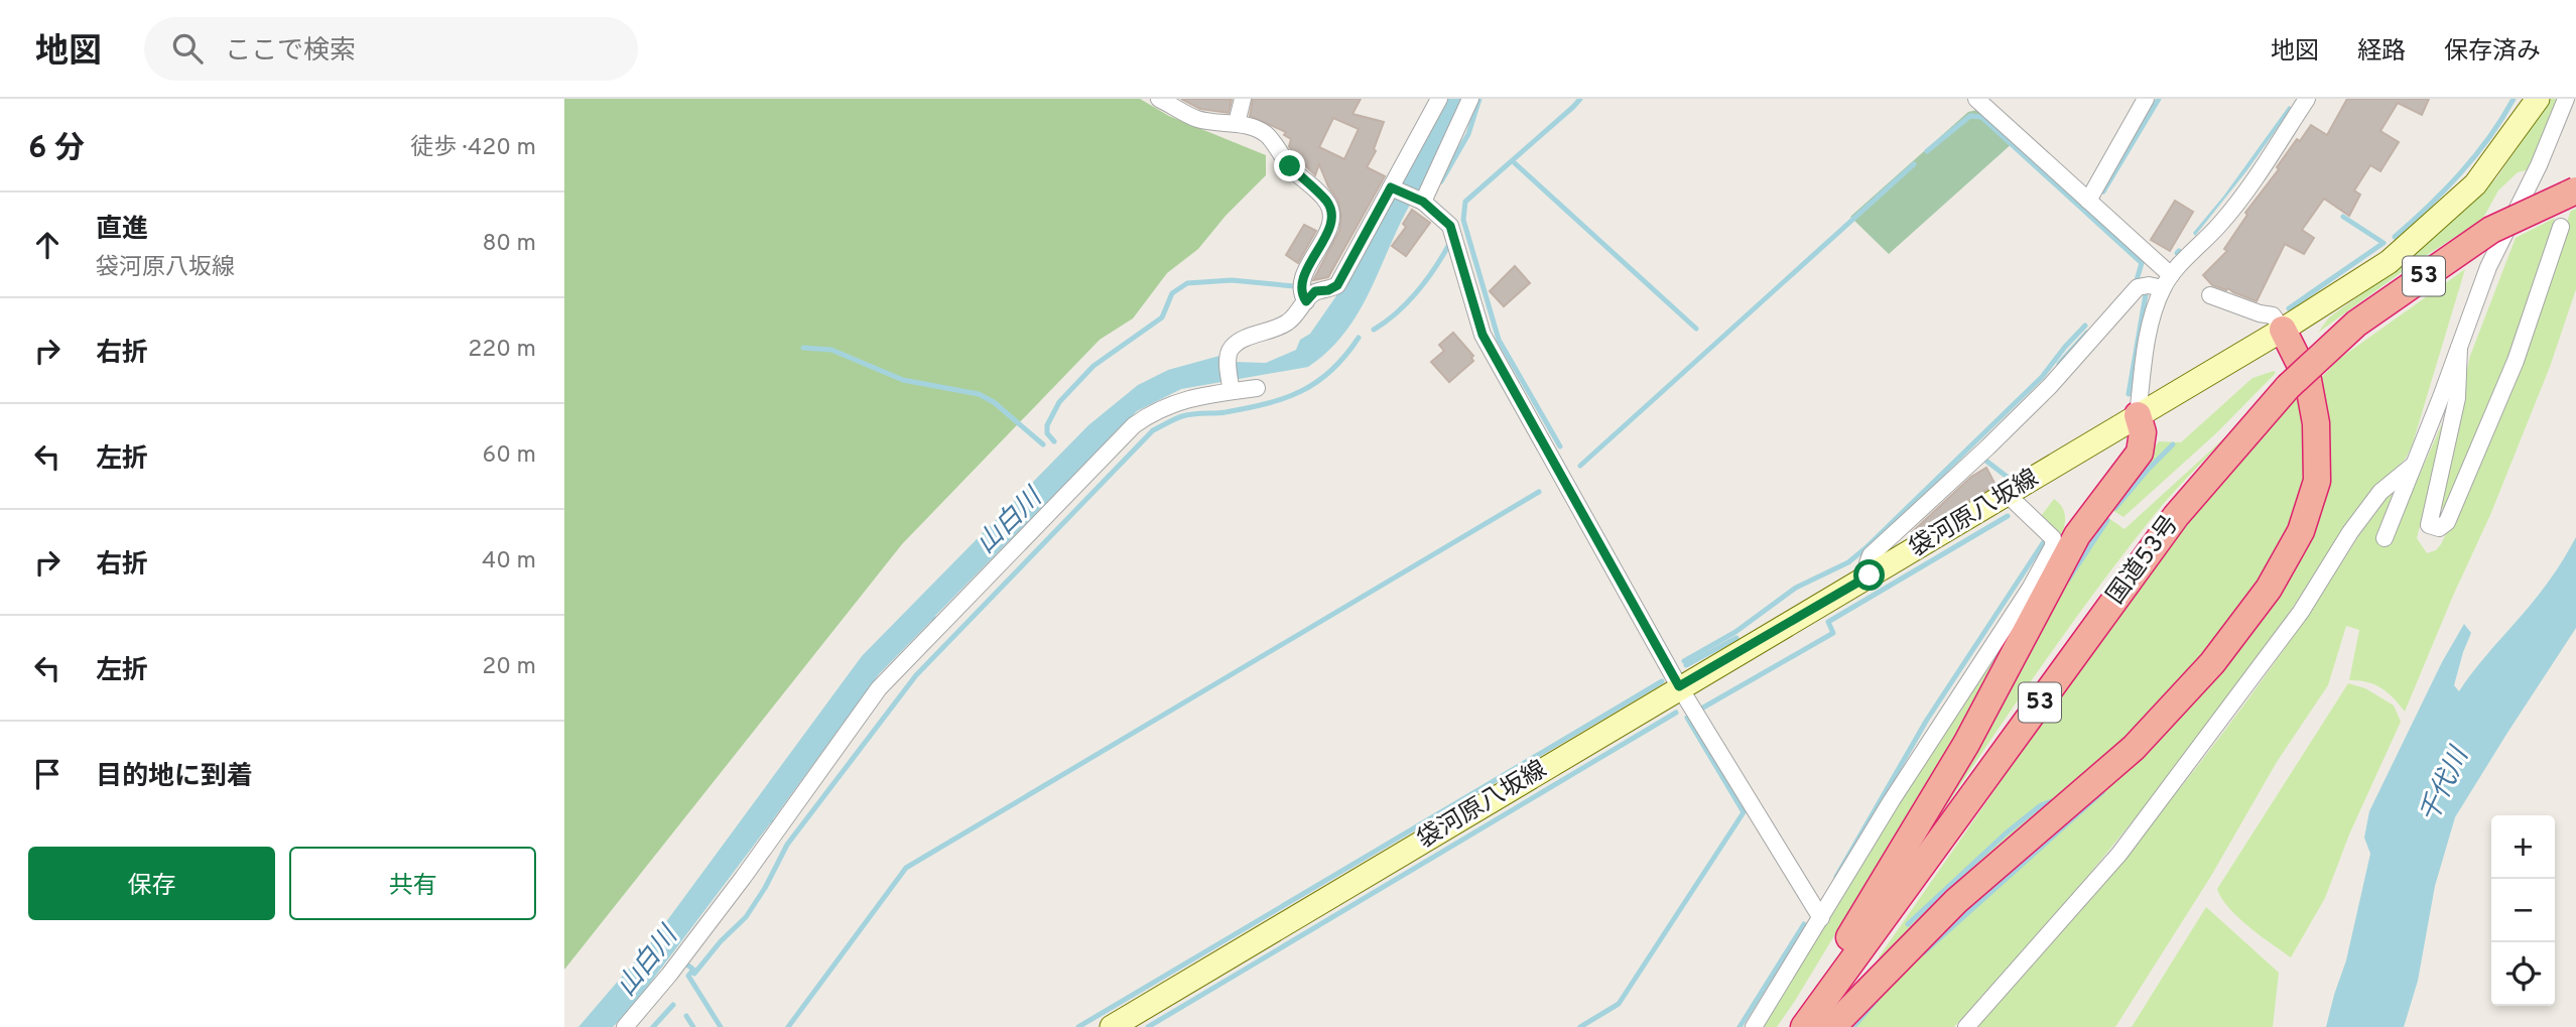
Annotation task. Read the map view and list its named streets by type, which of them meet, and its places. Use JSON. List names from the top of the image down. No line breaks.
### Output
{"streets":{"highway":["53","国道53号"],"main road":["袋河原八坂線"]},"water":["山白川","千代川"],"page":{"header":"地図","search":"ここで検索","nav":["地図","経路","保存済み"],"heading":["6 分","徒歩 · 420 m"],"list":[["直進","袋河原八坂線","80 m"],["右折","220 m"],["左折","60 m"],["右折","40 m"],["左折","20 m"],"目的地に到着"],"map_buttons":["+","−"],"buttons":["保存","共有"]}}
